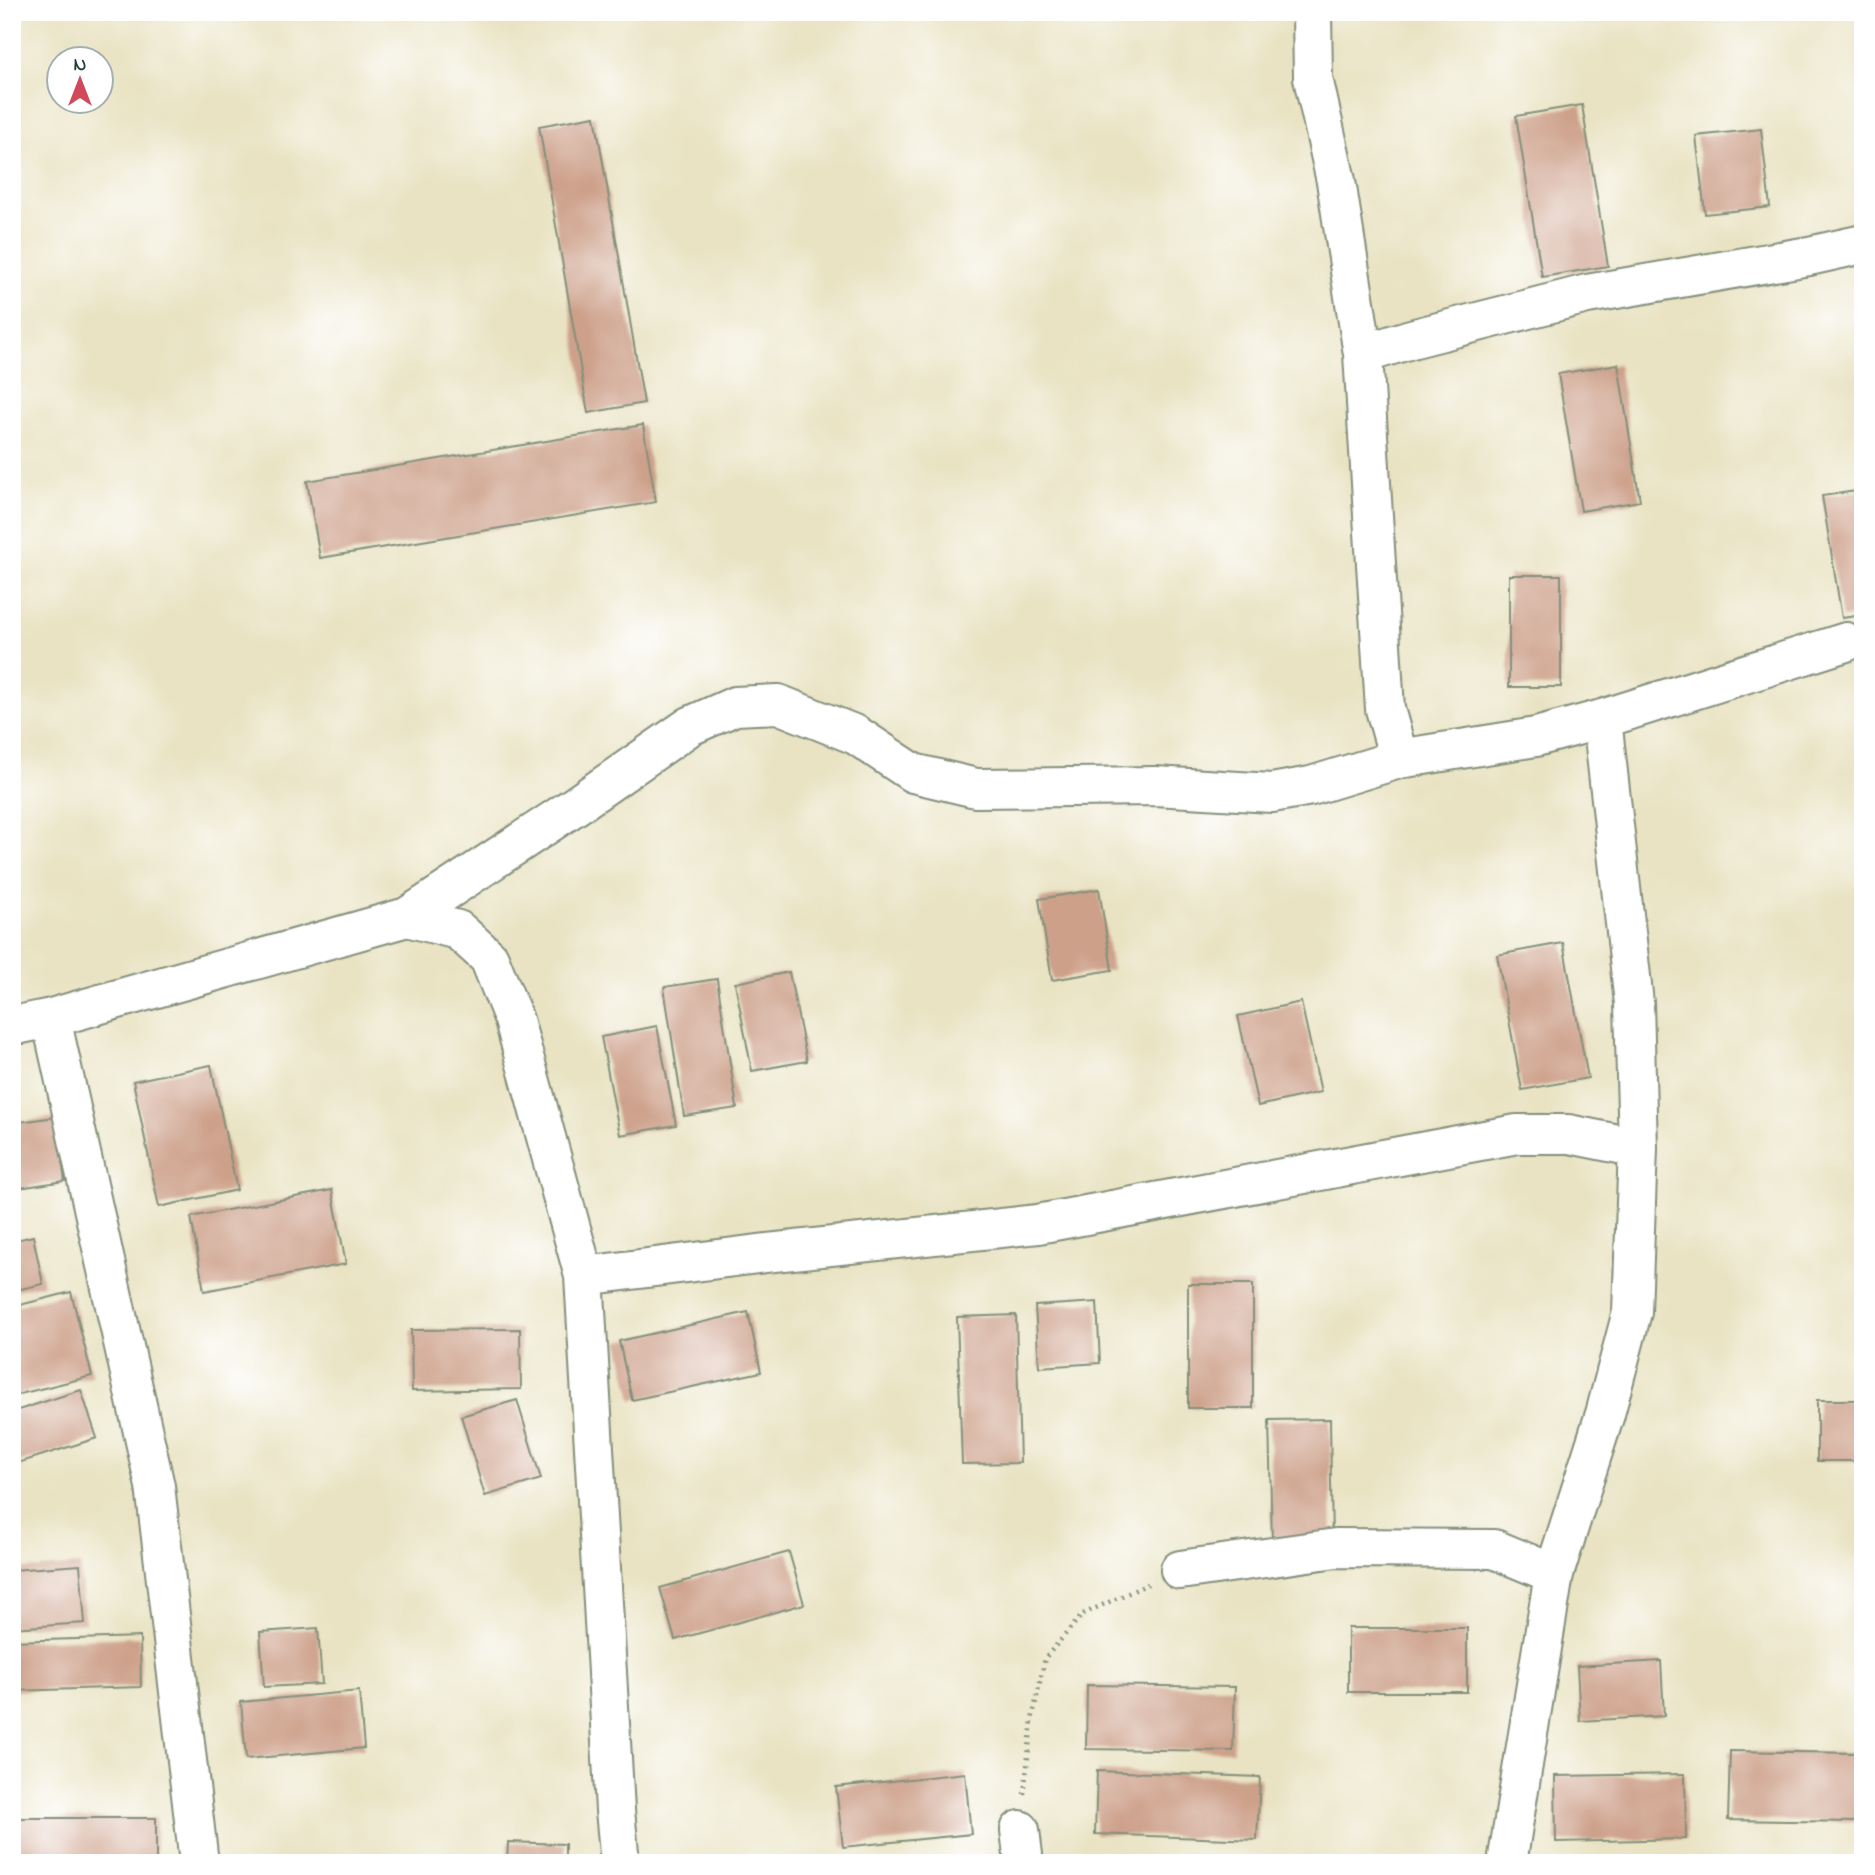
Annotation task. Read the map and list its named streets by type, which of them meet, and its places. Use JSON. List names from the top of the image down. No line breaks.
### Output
{"north":"top"}
